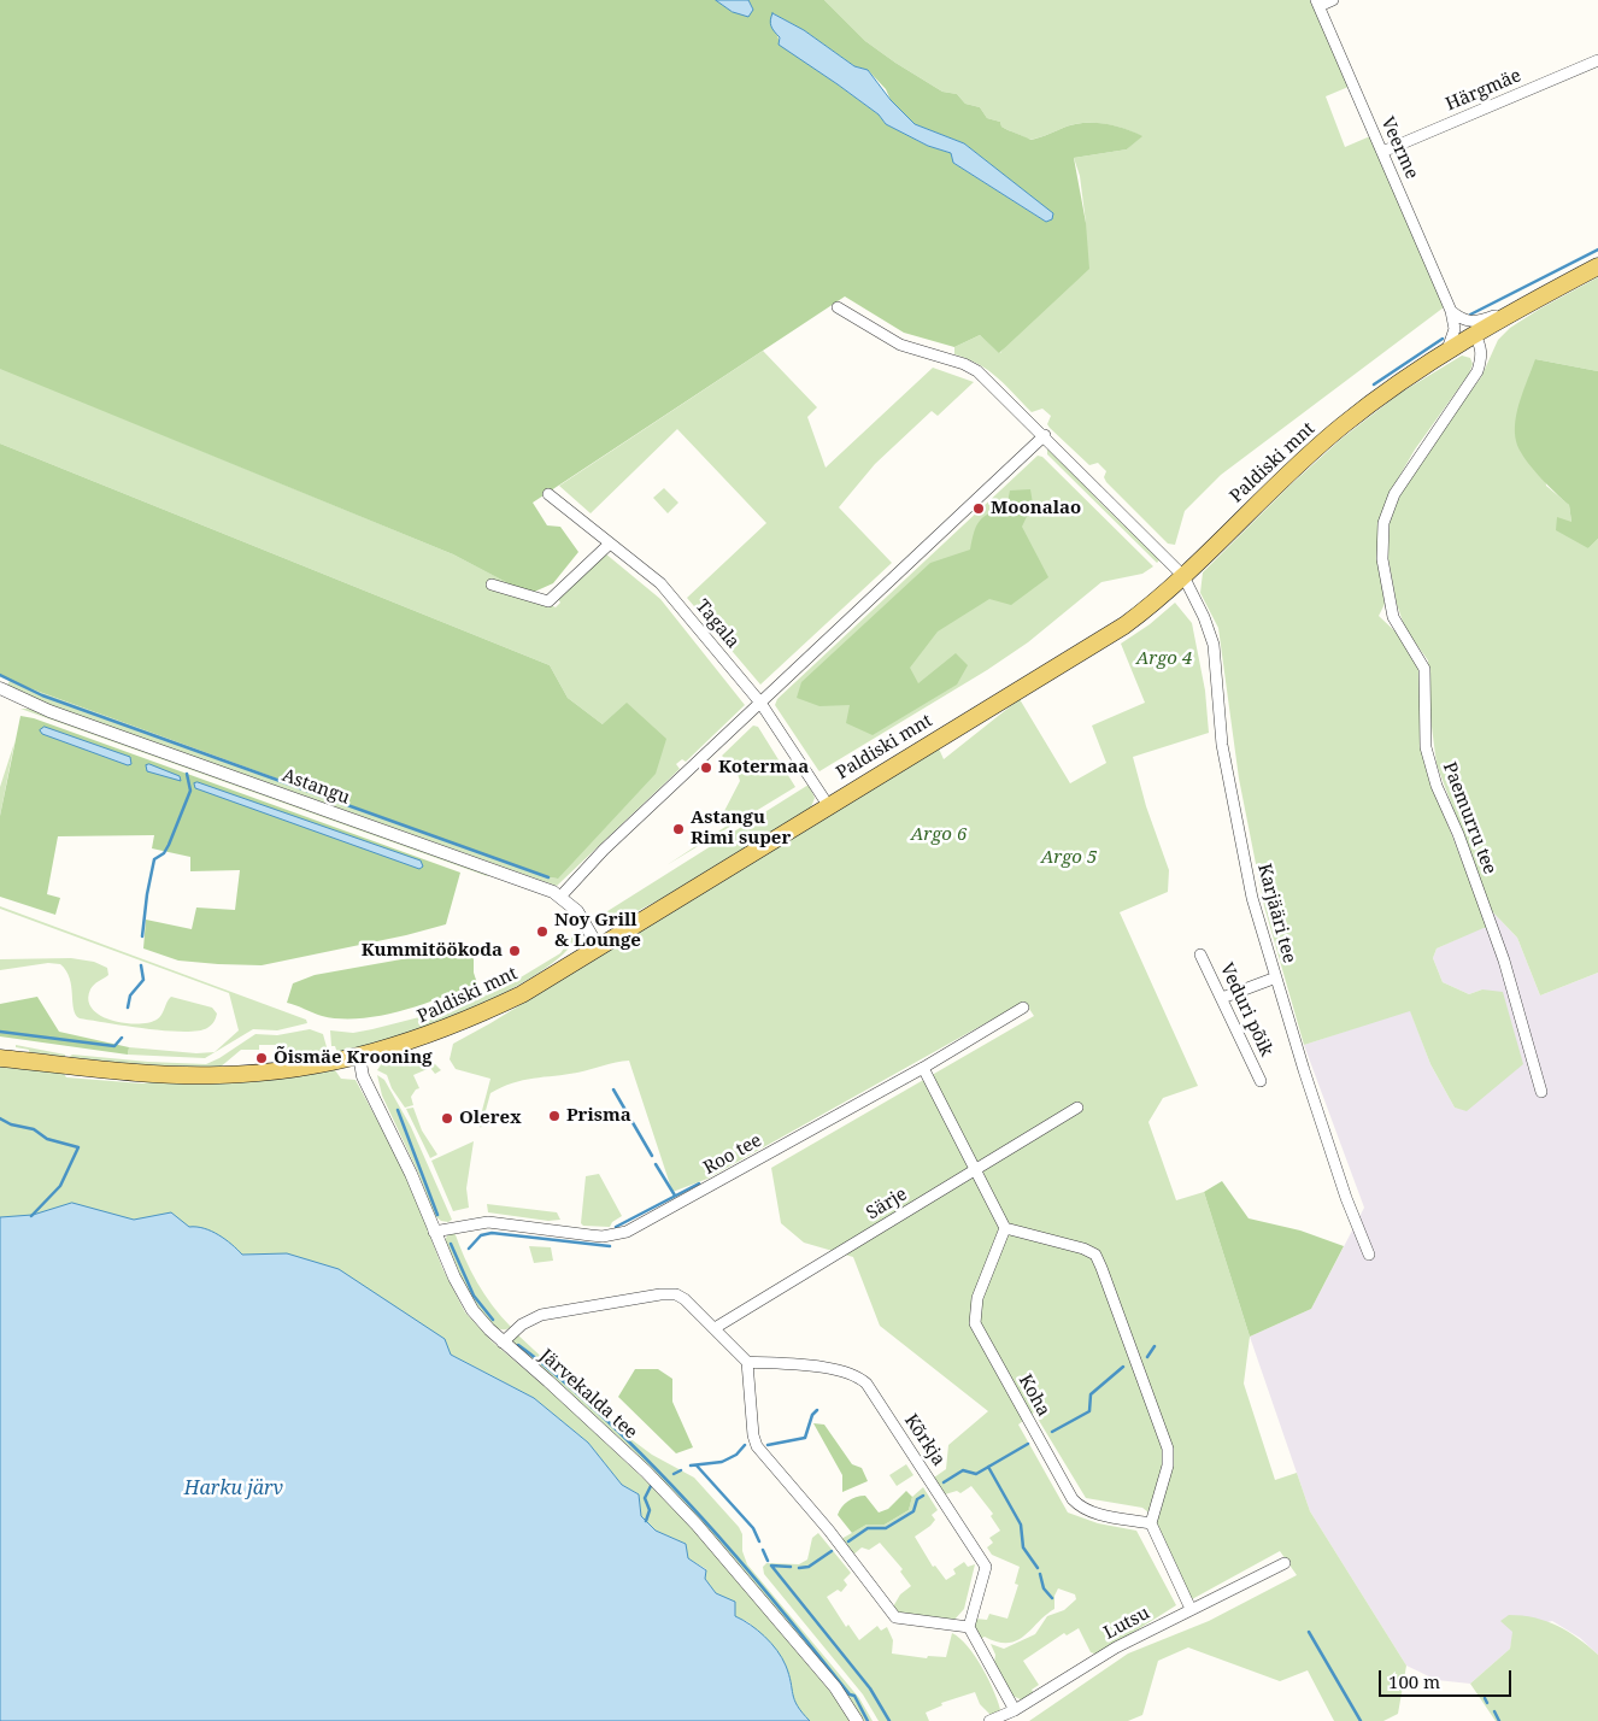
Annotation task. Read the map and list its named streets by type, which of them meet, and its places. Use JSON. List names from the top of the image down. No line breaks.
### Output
{"streets":{"main road":["Paldiski mnt"],"street":["Härgmäe","Veerme","Tagala","Astangu","Paemurru tee","Karjääri tee","Veduri põik","Roo tee","Särje","Järvekalda tee","Koha","Kõrkja","Lutsu"]},"crossings":[["Härgmäe","Veerme"],["Veerme","Paldiski mnt"],["Paldiski mnt","Tagala"],["Paldiski mnt","Astangu"],["Paldiski mnt","Paemurru tee"],["Paldiski mnt","Karjääri tee"],["Paldiski mnt","Järvekalda tee"],["Roo tee","Järvekalda tee"]],"water":["Harku järv"],"parks":["Argo 4","Argo 6","Argo 5"],"places":["Moonalao","Kotermaa","Astangu Rimi super","Noy Grill & Lounge","Kummitöökoda","Õismäe Krooning","Prisma","Olerex"],"scale_bar":"100 m"}
